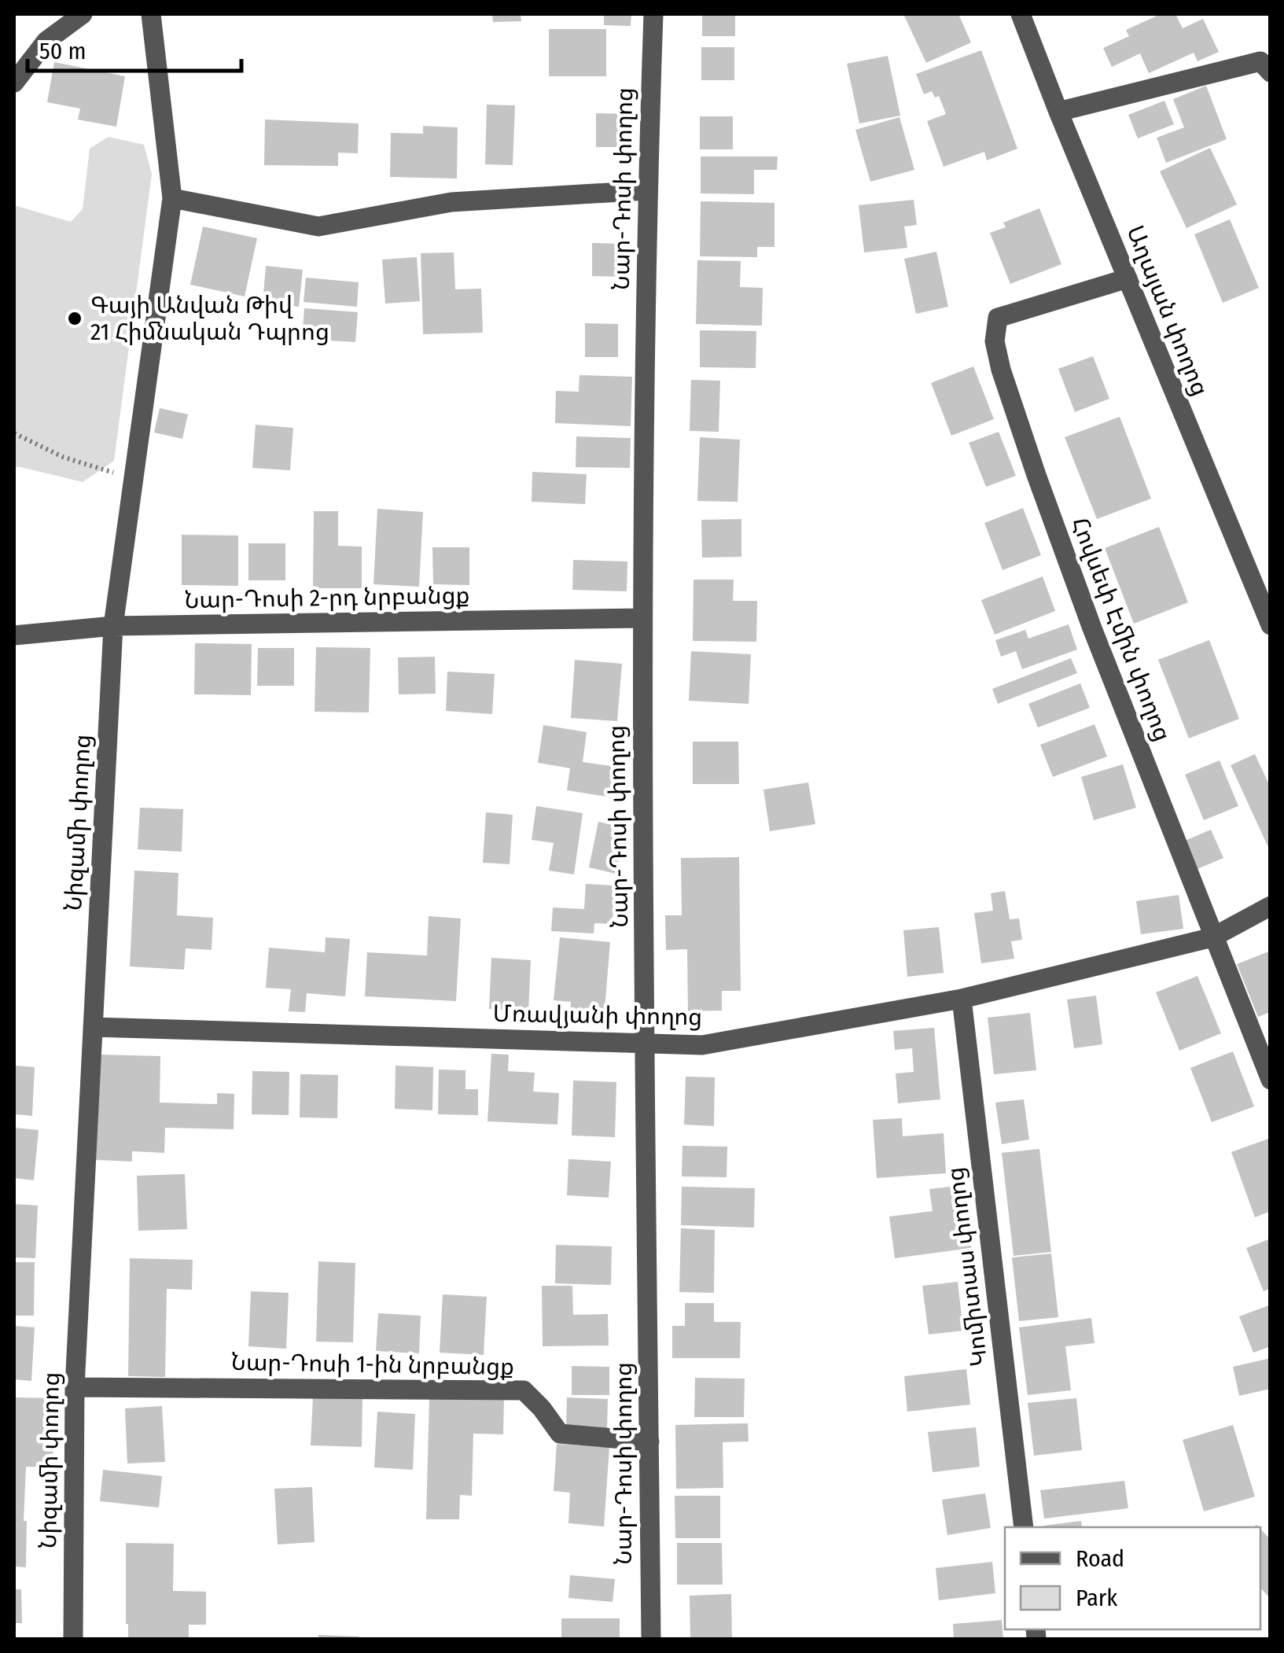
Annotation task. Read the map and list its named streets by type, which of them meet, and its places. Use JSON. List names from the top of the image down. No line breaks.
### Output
{"streets":{"street":["Նար-Դոսի փողոց","Աղայան փողոց","Նար-Դոսի 2-րդ նրբանցք","Հովսեփ Էմին փողոց","Նիզամի փողոց","Մռավյանի փողոց","Կոմիտաս փողոց","Նար-Դոսի 1-ին նրբանցք"]},"crossings":[["Նար-Դոսի փողոց","Նար-Դոսի 2-րդ նրբանցք"],["Նար-Դոսի փողոց","Մռավյանի փողոց"],["Նար-Դոսի փողոց","Նար-Դոսի 1-ին նրբանցք"],["Աղայան փողոց","Հովսեփ Էմին փողոց"],["Նար-Դոսի 2-րդ նրբանցք","Նիզամի փողոց"],["Հովսեփ Էմին փողոց","Մռավյանի փողոց"],["Նիզամի փողոց","Մռավյանի փողոց"],["Նիզամի փողոց","Նար-Դոսի 1-ին նրբանցք"],["Մռավյանի փողոց","Կոմիտաս փողոց"]],"places":["Գայի Անվան Թիվ 21 Հիմնական Դպրոց"],"legend":["Road","Park"],"scale_bar":"50 m"}
